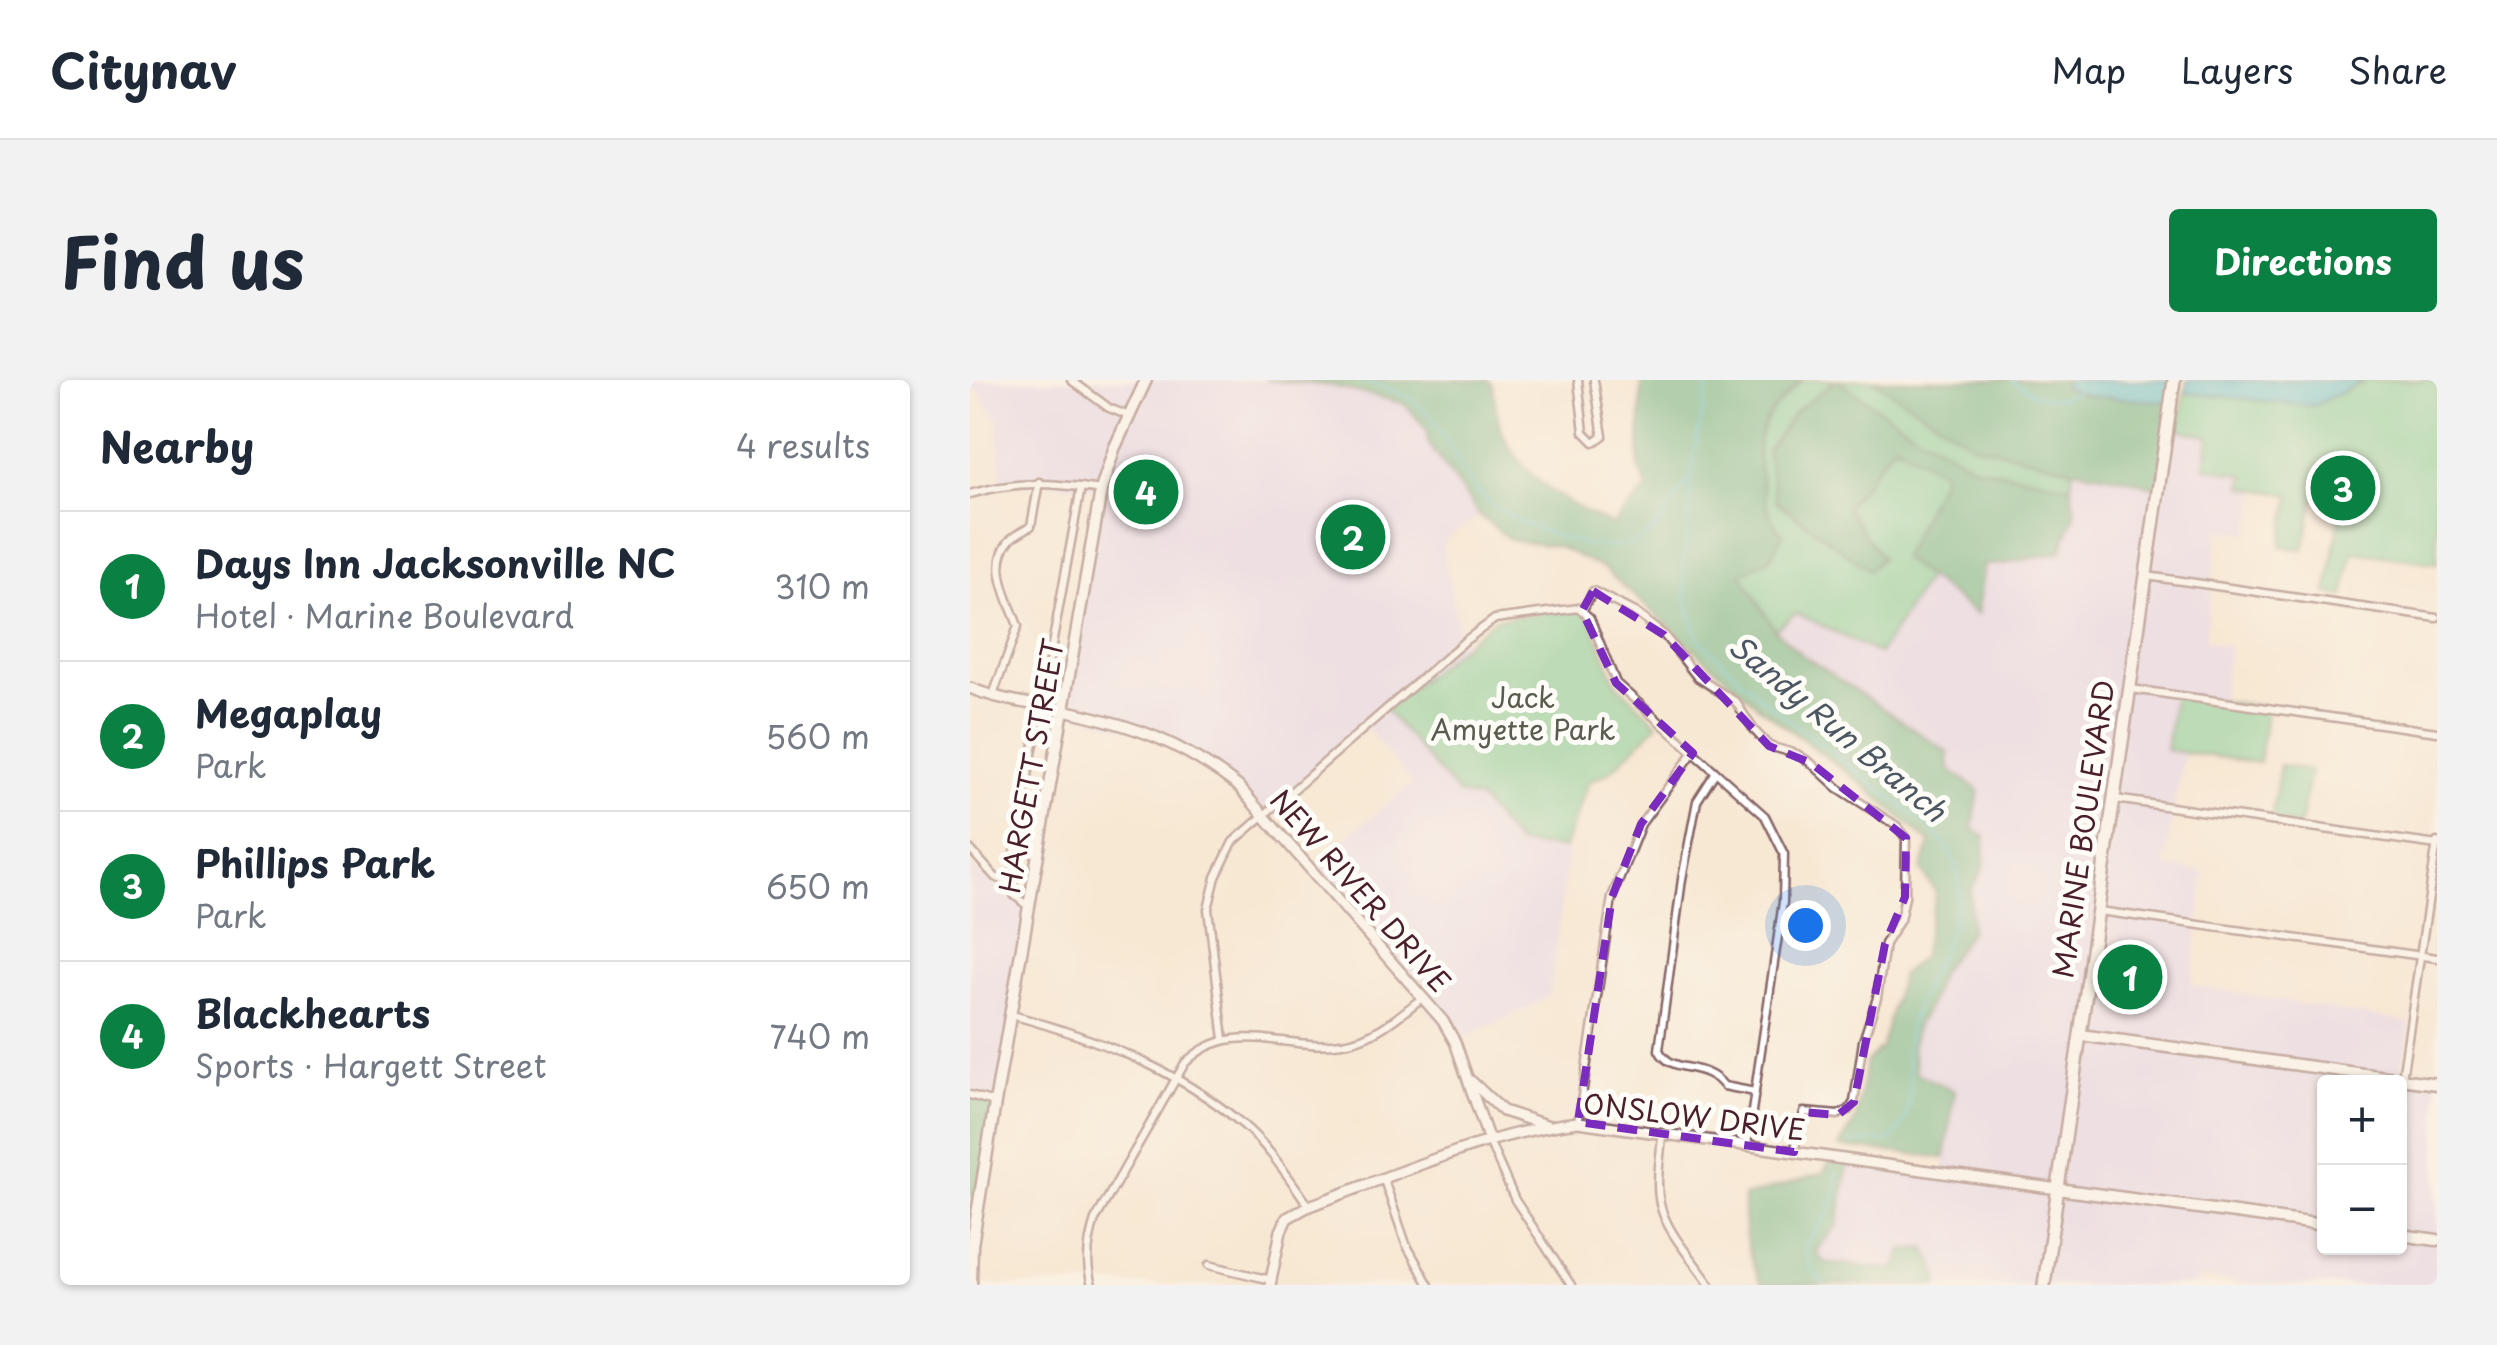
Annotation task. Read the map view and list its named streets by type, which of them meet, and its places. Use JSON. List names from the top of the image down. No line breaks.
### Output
{"streets":{"main road":["HARGETT STREET","MARINE BOULEVARD","ONSLOW DRIVE"],"street":["NEW RIVER DRIVE"]},"crossings":[["HARGETT STREET","NEW RIVER DRIVE"],["MARINE BOULEVARD","ONSLOW DRIVE"],["NEW RIVER DRIVE","ONSLOW DRIVE"]],"water":["Sandy Run Branch"],"parks":["Jack Amyette Park"],"page":{"header":"Citynav","nav":["Map","Layers","Share"],"title":"Find us","buttons":"Directions","heading":["Nearby","4 results"],"pins":["3","4","2","1"],"list":[{"mark":"1","name":"Days Inn Jacksonville NC","note":"Hotel · Marine Boulevard","value":"310 m"},{"mark":"2","name":"Megaplay","note":"Park","value":"560 m"},{"mark":"3","name":"Phillips Park","note":"Park","value":"650 m"},{"mark":"4","name":"Blackhearts","note":"Sports · Hargett Street","value":"740 m"}],"map_buttons":["+","−"]}}
